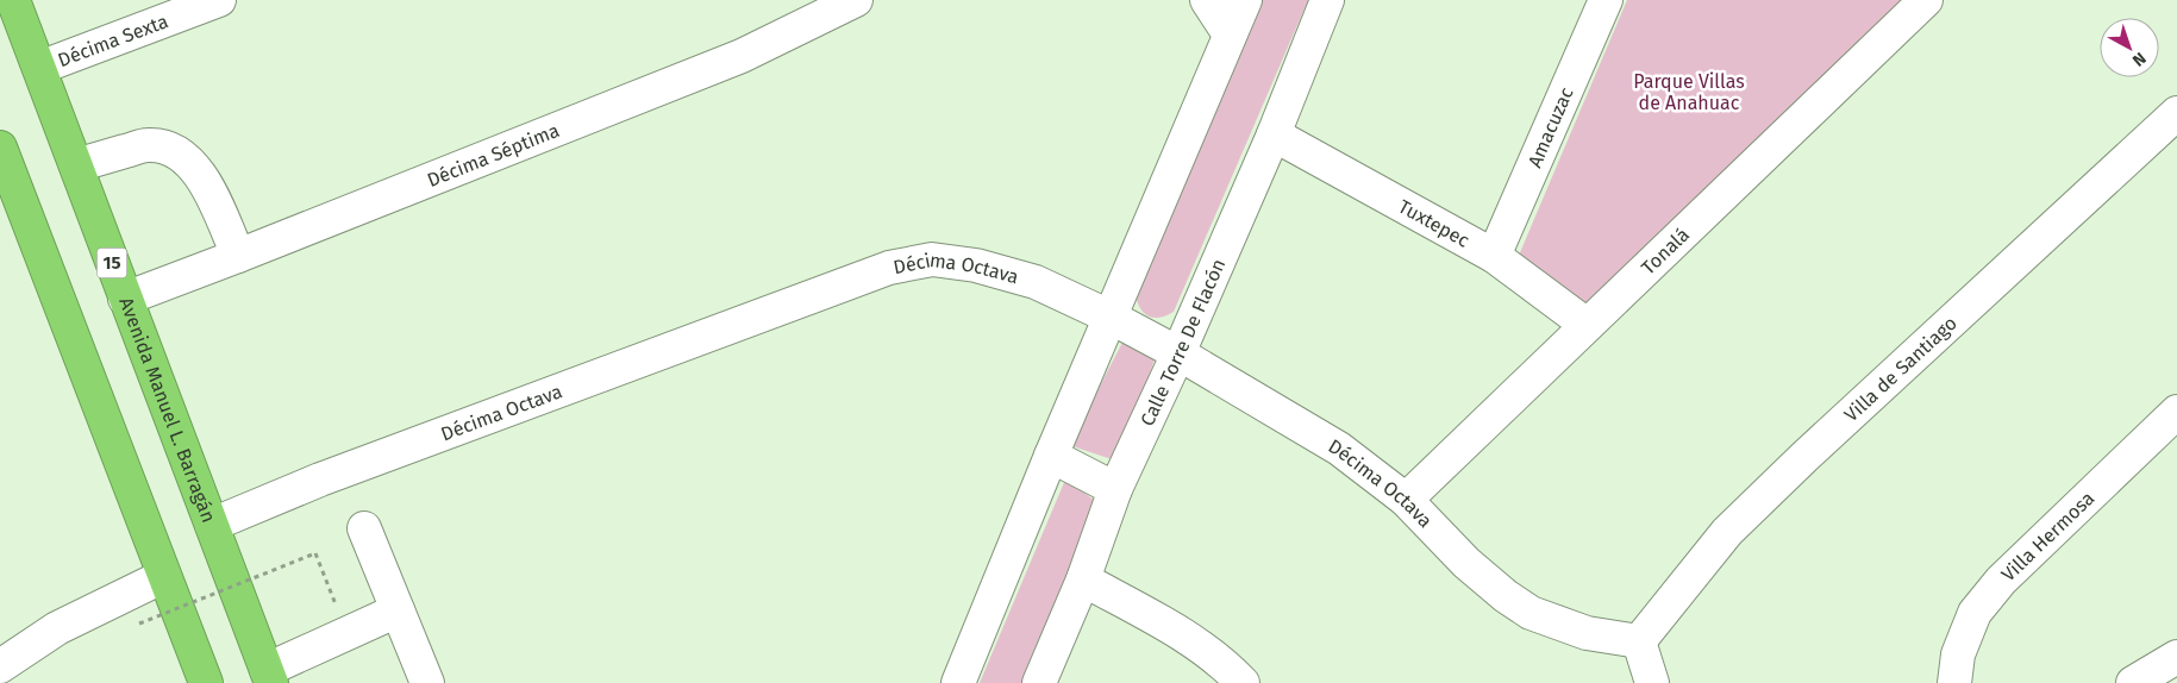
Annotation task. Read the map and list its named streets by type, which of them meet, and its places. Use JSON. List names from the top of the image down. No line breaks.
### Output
{"streets":{"highway":["15","Avenida Manuel L. Barragán"],"street":["Décima Sexta","Amacuzac","Décima Séptima","Tuxtepec","Tonalá","Décima Octava","Calle Torre De Flacón","Villa de Santiago","Villa Hermosa"]},"crossings":[["Décima Sexta","Avenida Manuel L. Barragán"],["Amacuzac","Tuxtepec"],["Décima Séptima","Avenida Manuel L. Barragán"],["Tuxtepec","Tonalá"],["Tuxtepec","Calle Torre De Flacón"],["Tonalá","Décima Octava"],["Décima Octava","Calle Torre De Flacón"],["Décima Octava","Villa de Santiago"],["Décima Octava","Avenida Manuel L. Barragán"]],"parks":["Parque Villas de Anahuac"],"north":"bottom right"}
